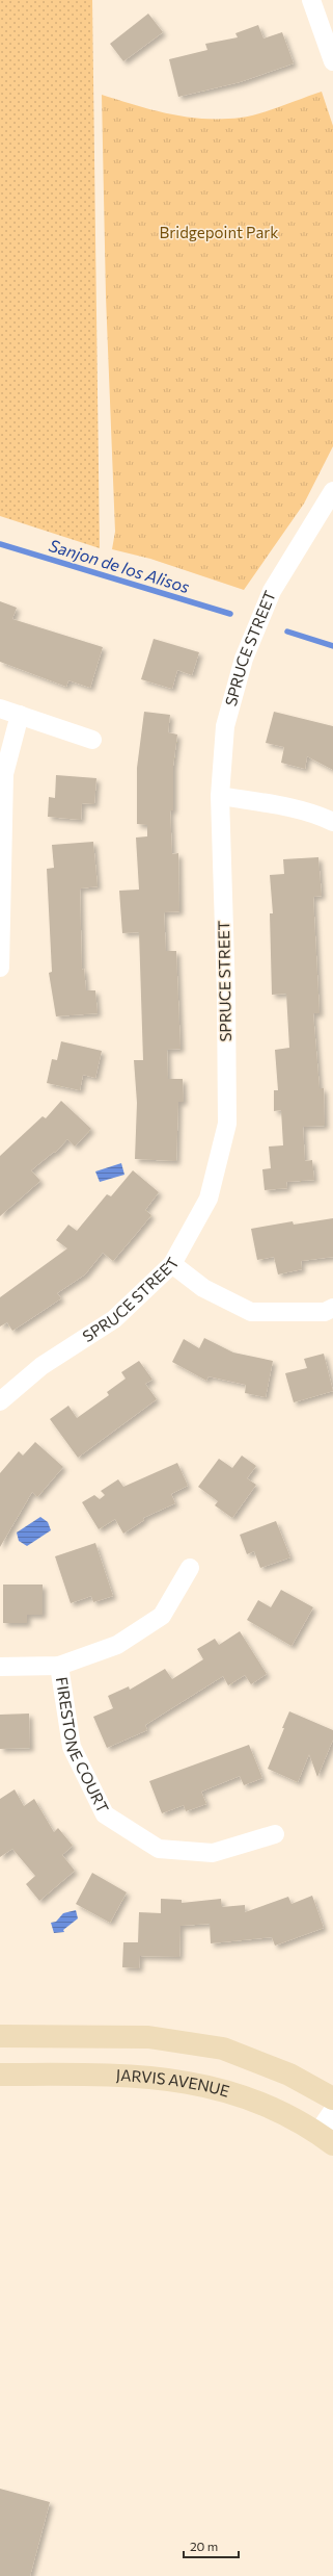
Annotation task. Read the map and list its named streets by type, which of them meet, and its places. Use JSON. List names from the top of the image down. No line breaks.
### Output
{"streets":{"main road":["JARVIS AVENUE"],"street":["SPRUCE STREET","FIRESTONE COURT"]},"water":["Sanjon de los Alisos"],"parks":["Bridgepoint Park"],"scale_bar":"20 m"}
